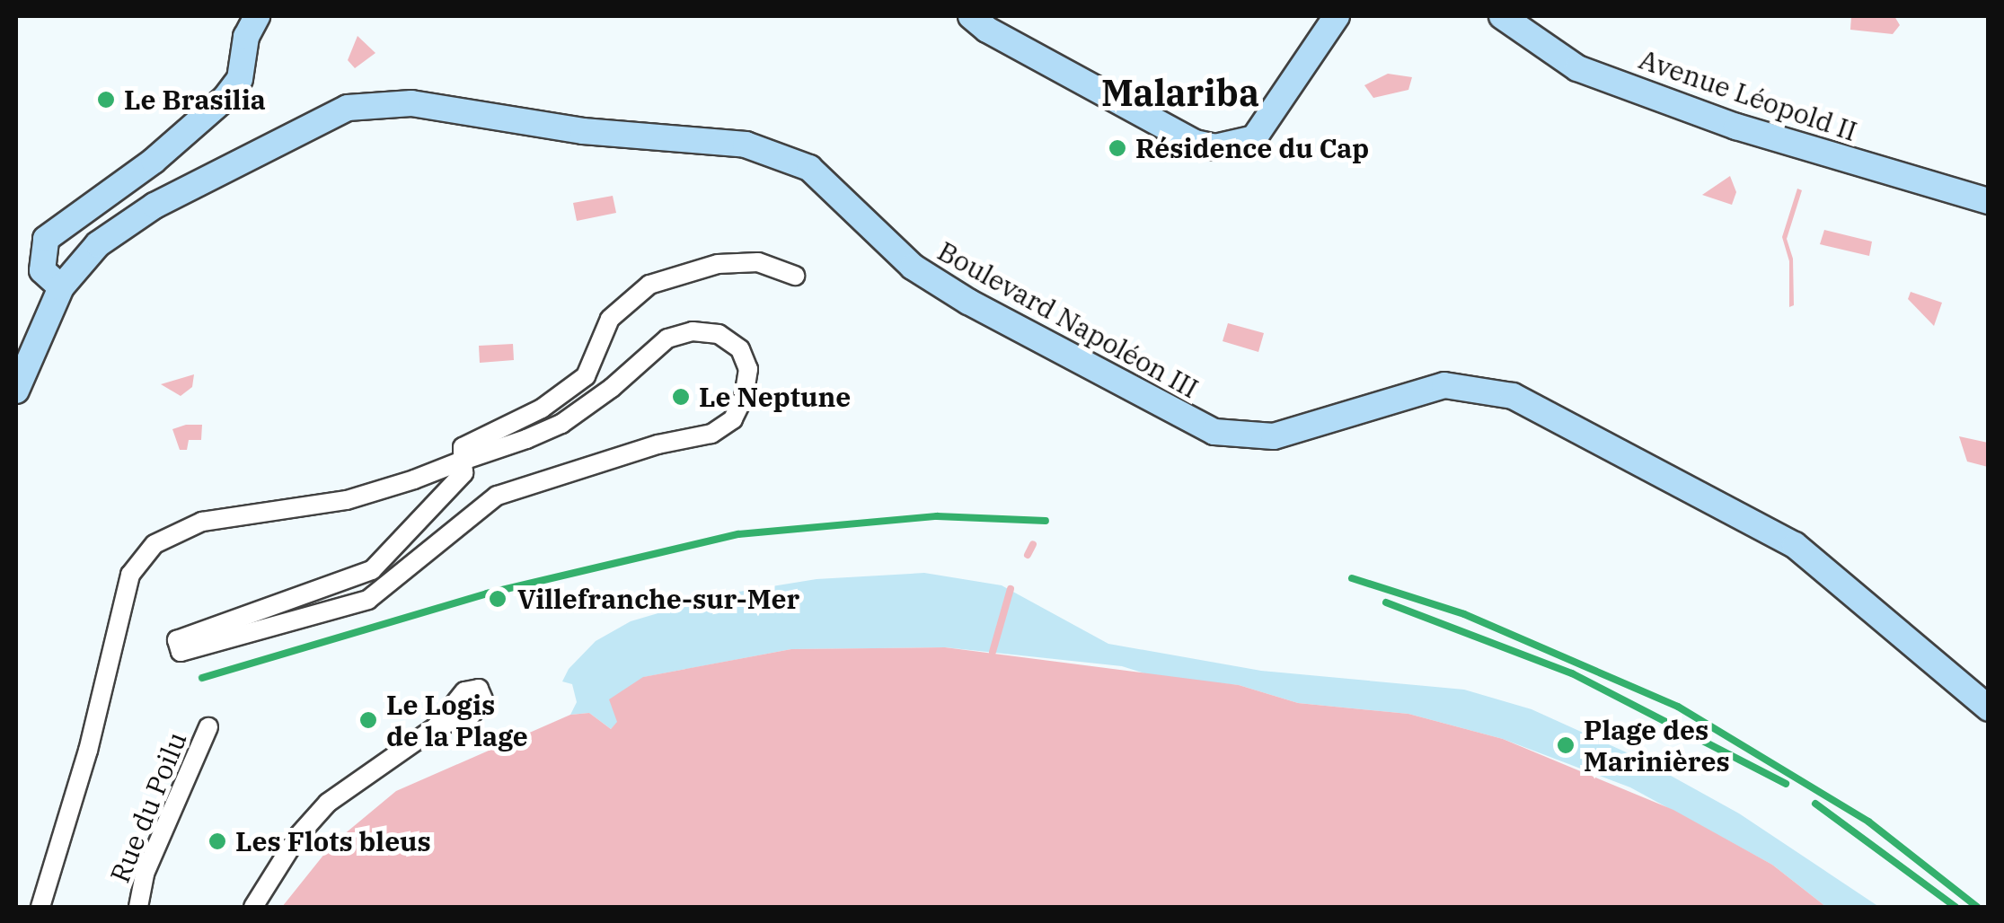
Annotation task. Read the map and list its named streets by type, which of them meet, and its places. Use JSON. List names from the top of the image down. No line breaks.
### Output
{"streets":{"main road":["Avenue Léopold II","Boulevard Napoléon III"],"street":["Rue du Poilu"]},"districts":["Malariba"],"places":["Le Brasilia","Résidence du Cap","Le Neptune","Villefranche-sur-Mer","Le Logis de la Plage","Plage des Marinières","Les Flots bleus"]}
